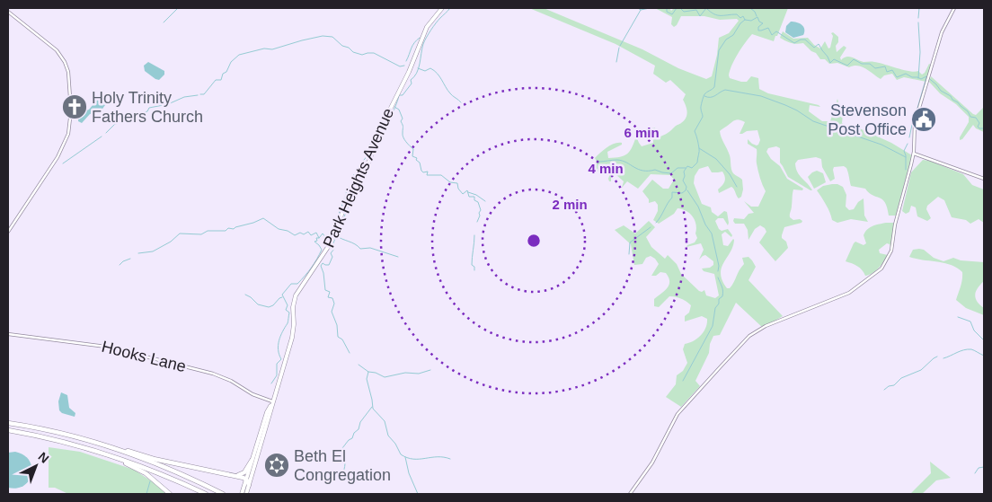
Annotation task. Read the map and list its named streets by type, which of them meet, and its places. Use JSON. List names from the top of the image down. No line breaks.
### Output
{"streets":{"main road":["Park Heights Avenue"],"street":["Hooks Lane"]},"crossings":[["Park Heights Avenue","Hooks Lane"]],"places":{"church":["Holy Trinity Fathers Church"],"public building":["Stevenson Post Office"],"synagogue":["Beth El Congregation"]},"north":"top right","rings":["6 min","4 min","2 min"]}
